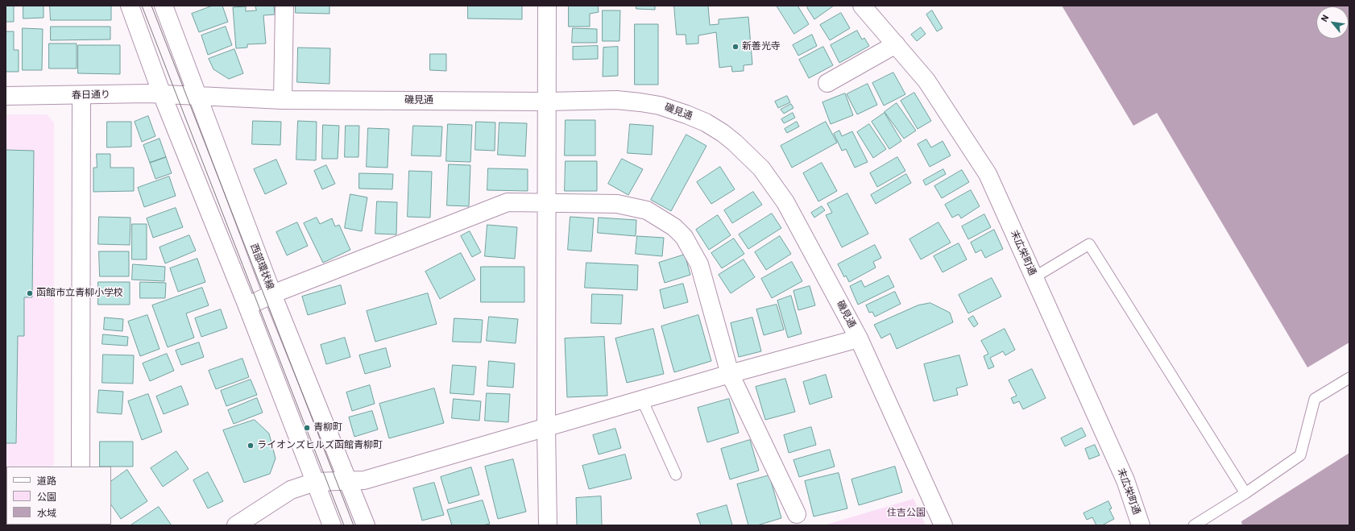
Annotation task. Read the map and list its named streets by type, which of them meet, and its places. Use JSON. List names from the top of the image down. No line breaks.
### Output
{"streets":{"street":["春日通り","磯見通","末広栄町通","西部環状線"]},"crossings":[["春日通り","磯見通"],["磯見通","西部環状線"]],"parks":["住吉公園"],"places":["新善光寺","函館市立青柳小学校","青柳町","ライオンズヒルズ函館青柳町"],"legend":["道路","公園","水域"],"north":"top left"}
